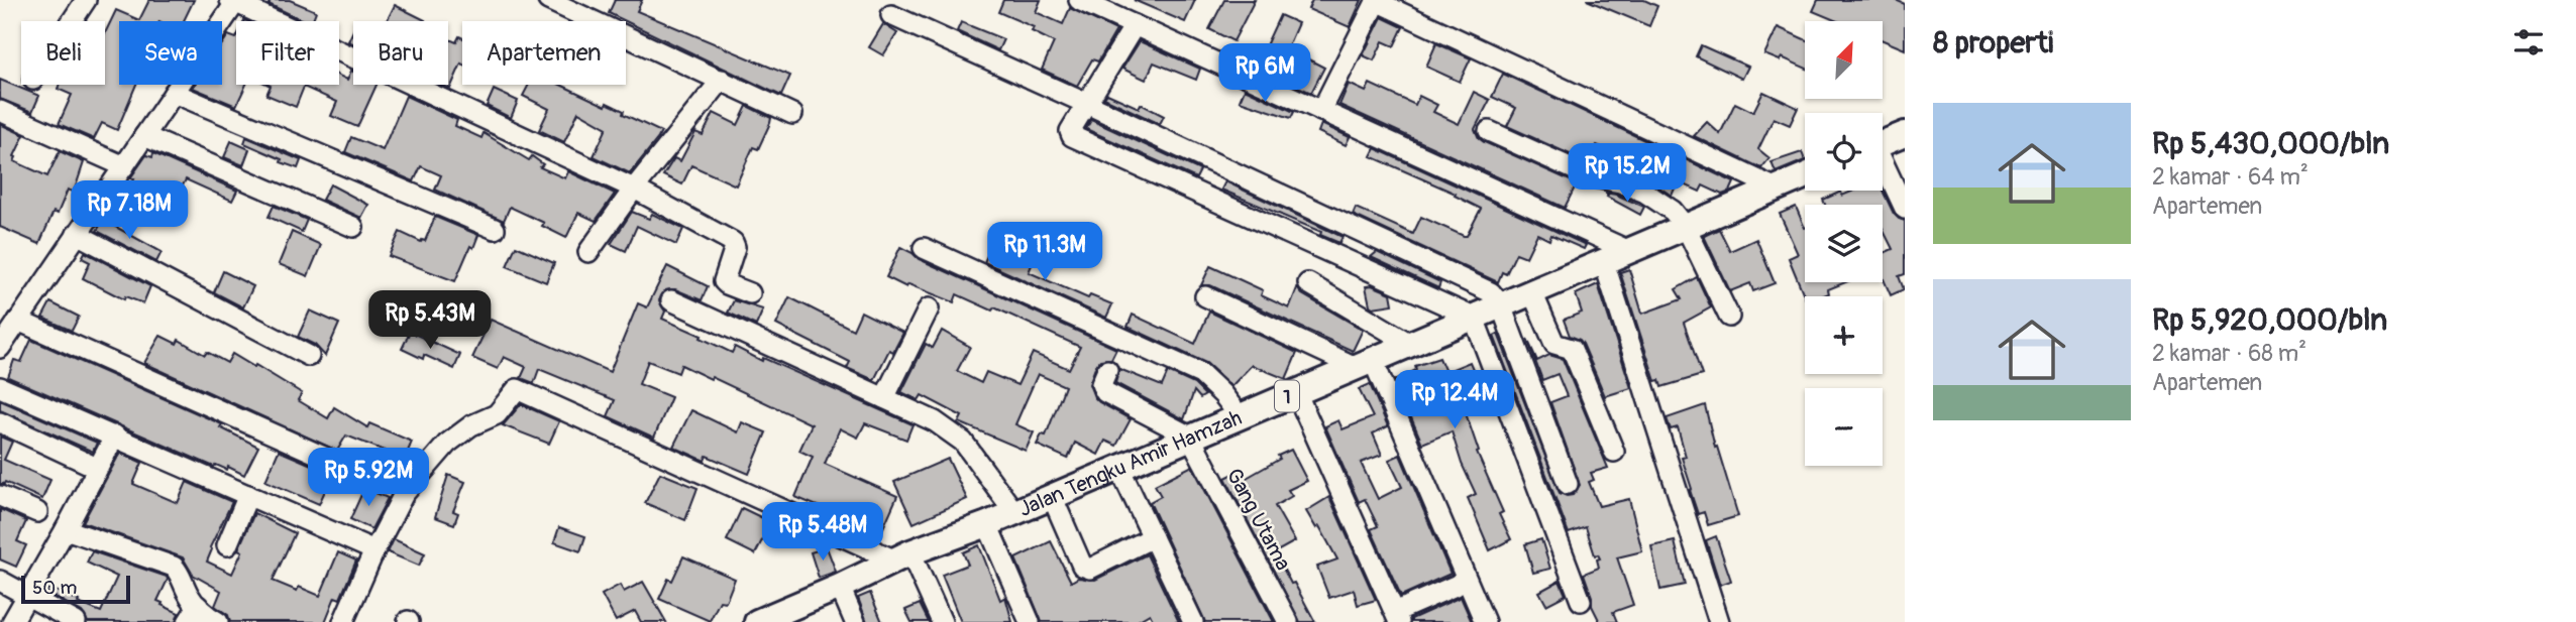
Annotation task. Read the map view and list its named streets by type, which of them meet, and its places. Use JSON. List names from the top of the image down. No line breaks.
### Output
{"streets":{"main road":["1","Jalan Tengku Amir Hamzah"],"street":["Gang Utama"]},"crossings":[["Jalan Tengku Amir Hamzah","Gang Utama"]],"scale_bar":"50 m","north":"top right","page":{"heading":"8 properti","map_buttons":["+","−"],"chip":["Beli","Sewa","Filter","Baru","Apartemen"],"price":["Rp 6M","Rp 15.2M","Rp 7.18M","Rp 11.3M","Rp 5.43M","Rp 12.4M","Rp 5.92M","Rp 5.48M"],"list":[{"name":"Rp 5,430,000/bln","note":"2 kamar · 64 m² · Apartemen"},{"name":"Rp 5,920,000/bln","note":"2 kamar · 68 m² · Apartemen"}],"scale":"50 m"}}
